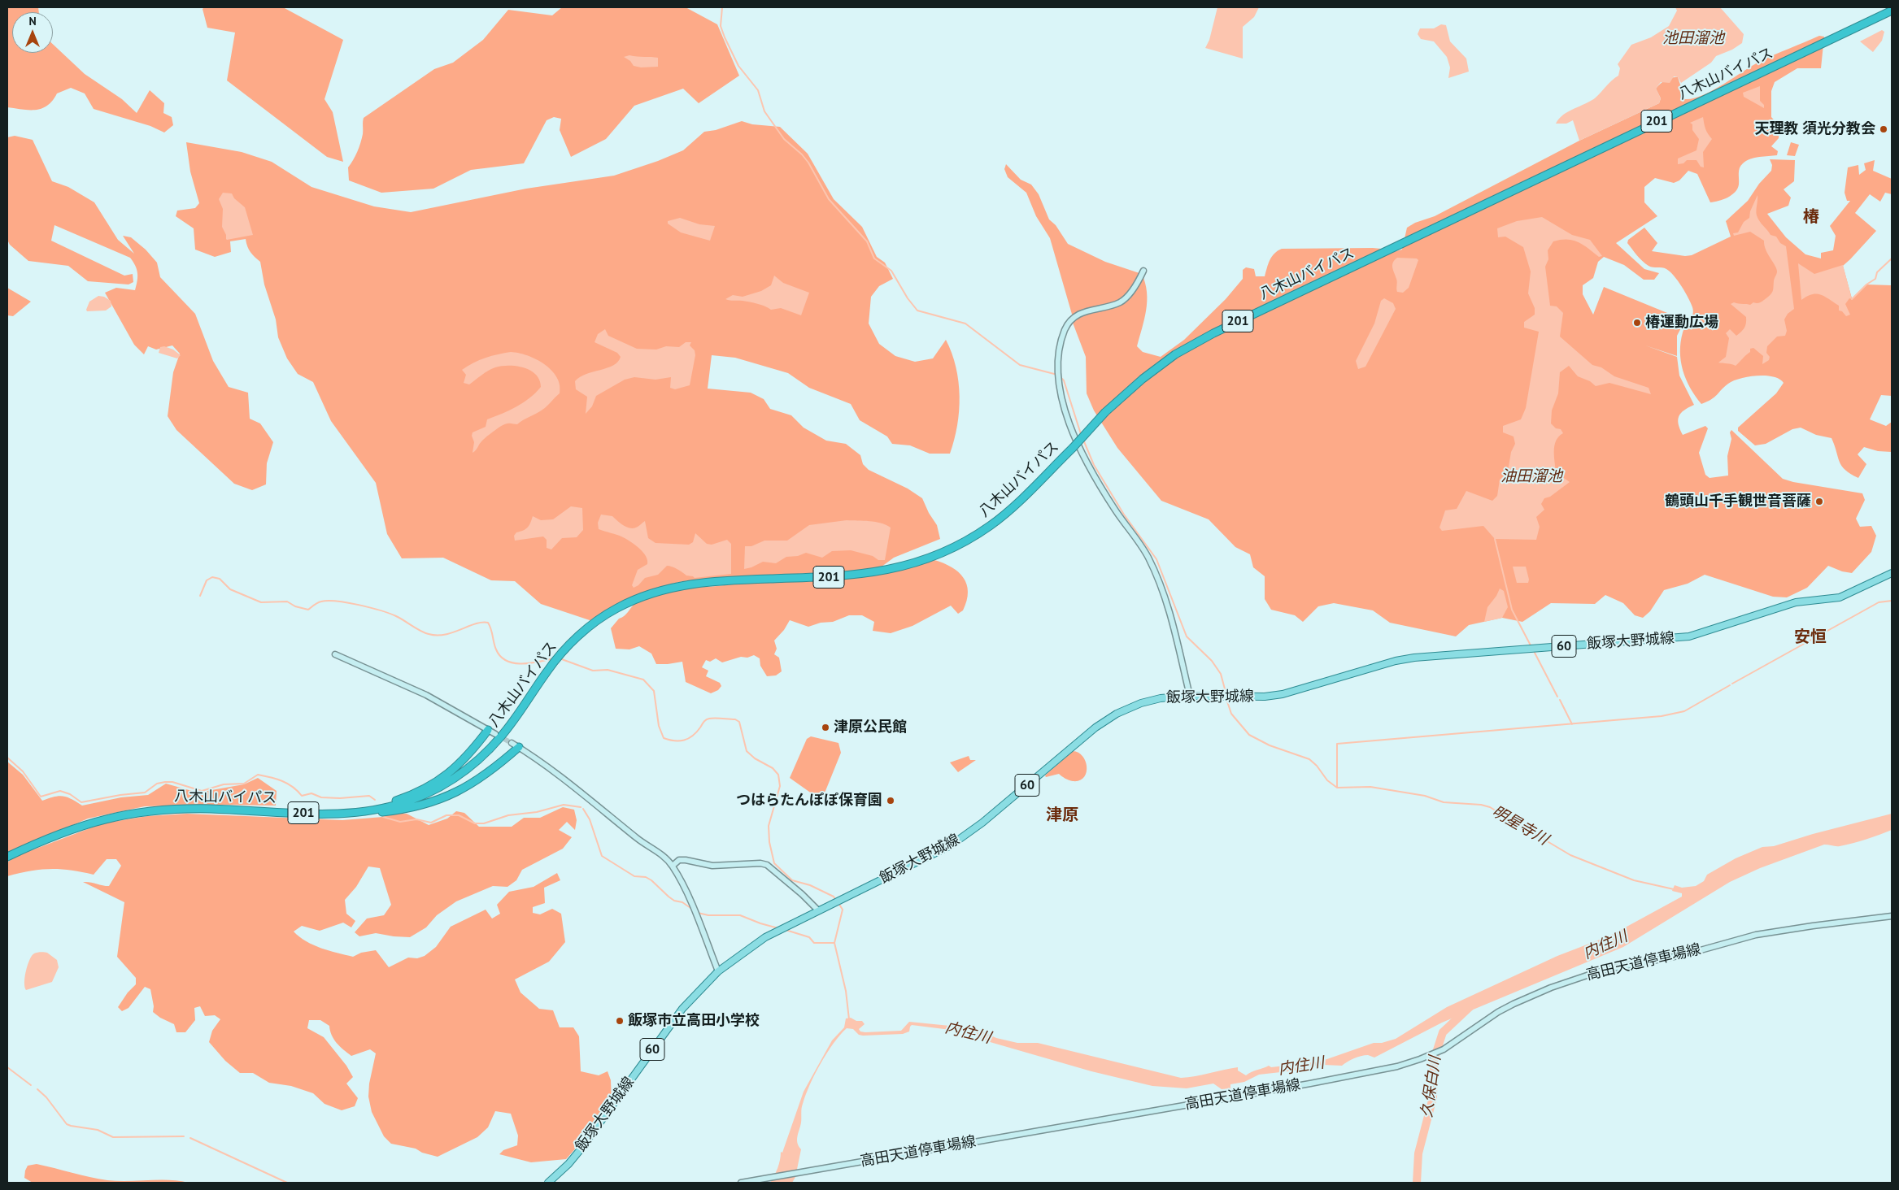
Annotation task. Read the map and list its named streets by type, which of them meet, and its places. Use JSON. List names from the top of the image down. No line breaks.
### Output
{"streets":{"highway":["八木山バイパス","201"],"main road":["飯塚大野城線","60","高田天道停車場線"]},"districts":["椿","安恒","津原"],"water":["池田溜池","油田溜池","明星寺川","内住川","久保白川"],"places":["天理教 須光分教会","椿運動広場","鶴頭山千手観世音菩薩","津原公民館","つはらたんぽぽ保育園","飯塚市立高田小学校"],"north":"top"}
